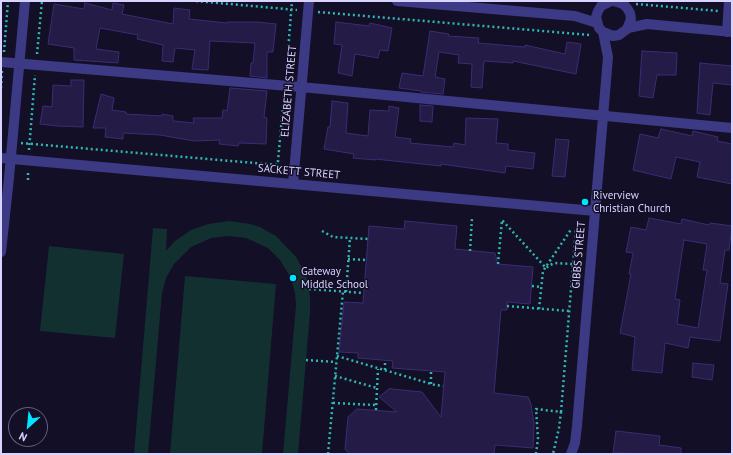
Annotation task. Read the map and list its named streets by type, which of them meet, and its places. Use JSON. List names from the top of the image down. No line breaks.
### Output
{"streets":{"street":["ELIZABETH STREET","SACKETT STREET","GIBBS STREET"]},"crossings":[["ELIZABETH STREET","SACKETT STREET"],["SACKETT STREET","GIBBS STREET"]],"places":["Riverview Christian Church","Gateway Middle School"],"north":"bottom left"}
